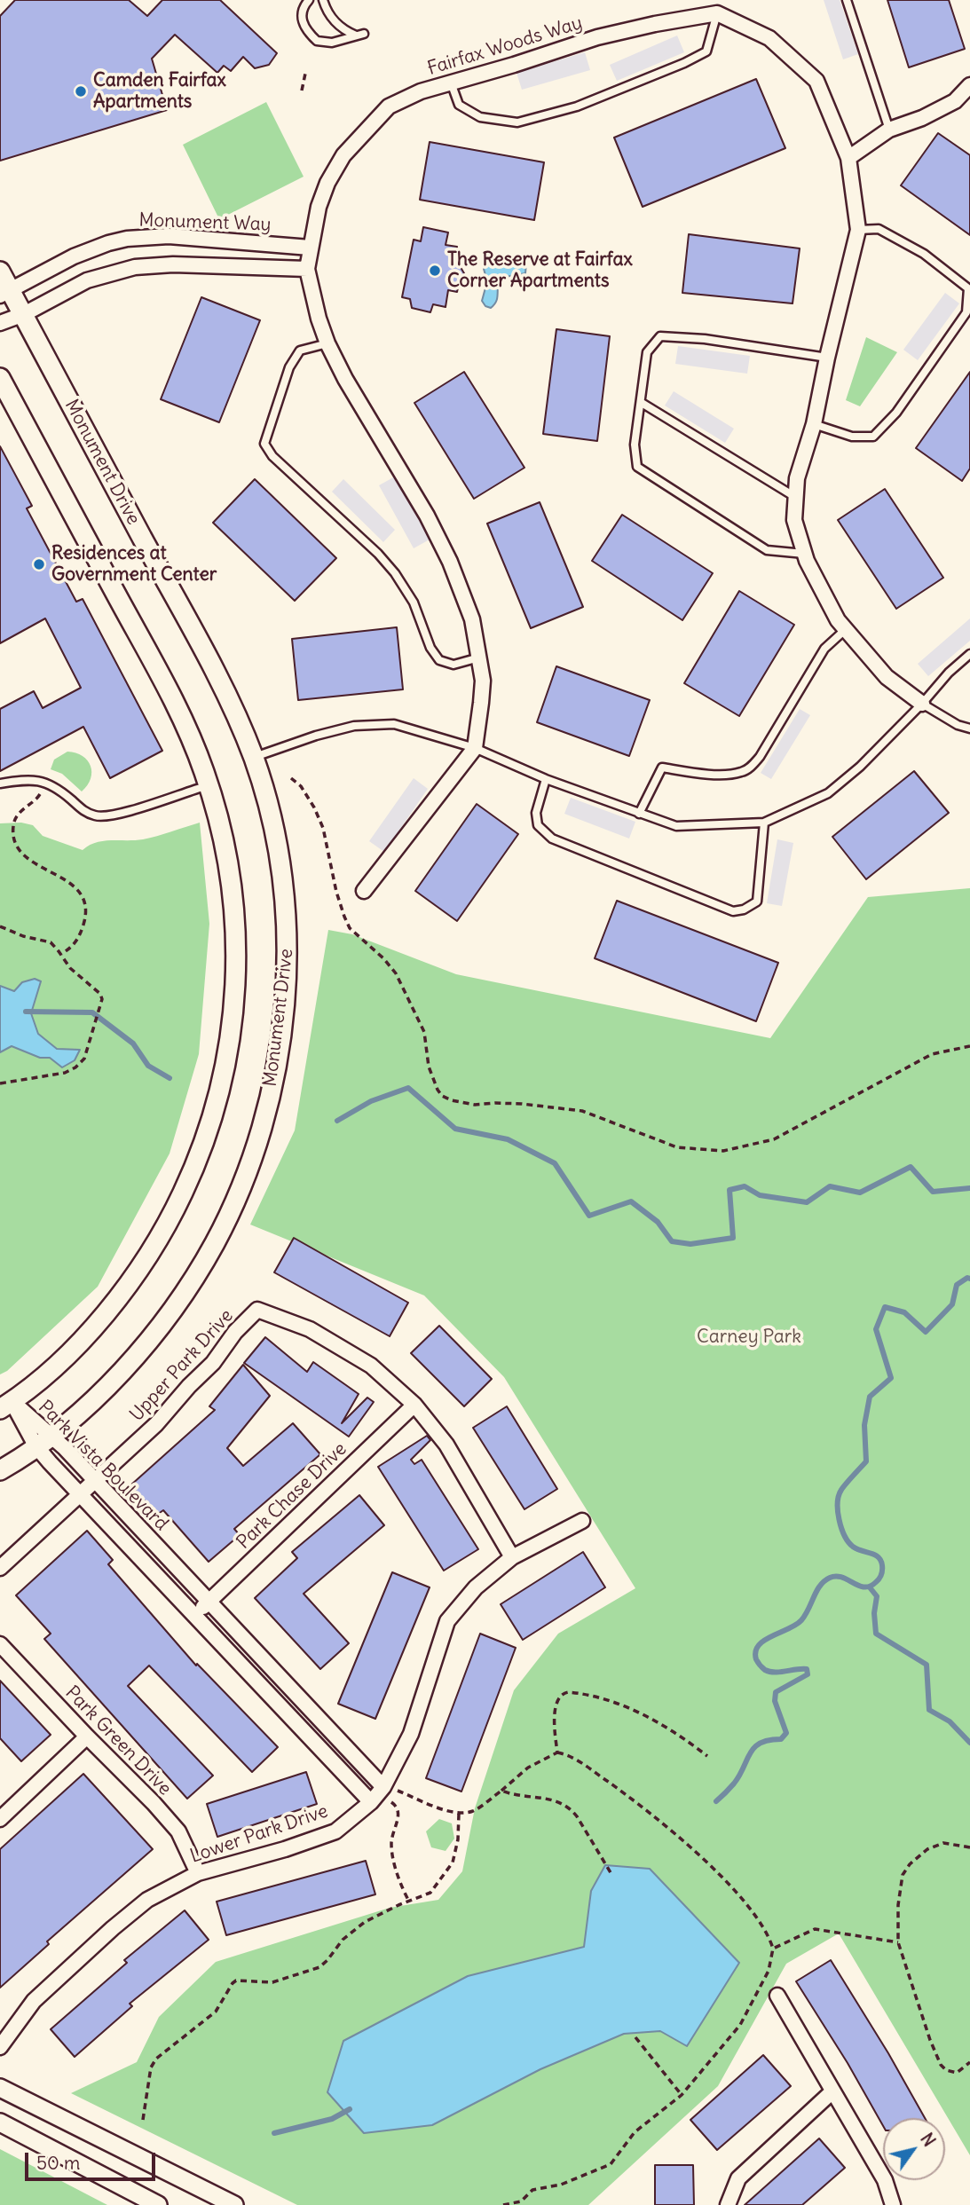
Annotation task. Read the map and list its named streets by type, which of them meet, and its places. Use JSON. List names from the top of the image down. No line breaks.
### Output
{"streets":{"main road":["Monument Drive"],"street":["Fairfax Woods Way","Monument Way","Upper Park Drive","Park Vista Boulevard","Park Chase Drive","Park Green Drive","Lower Park Drive"]},"crossings":[["Fairfax Woods Way","Monument Way"],["Monument Way","Monument Drive"],["Monument Drive","Park Vista Boulevard"],["Upper Park Drive","Park Vista Boulevard"],["Upper Park Drive","Park Chase Drive"],["Upper Park Drive","Lower Park Drive"],["Park Vista Boulevard","Park Chase Drive"],["Park Vista Boulevard","Lower Park Drive"],["Park Green Drive","Lower Park Drive"]],"parks":["Carney Park"],"places":["Camden Fairfax Apartments","The Reserve at Fairfax Corner Apartments","Residences at Government Center"],"scale_bar":"50 m","north":"top right"}
